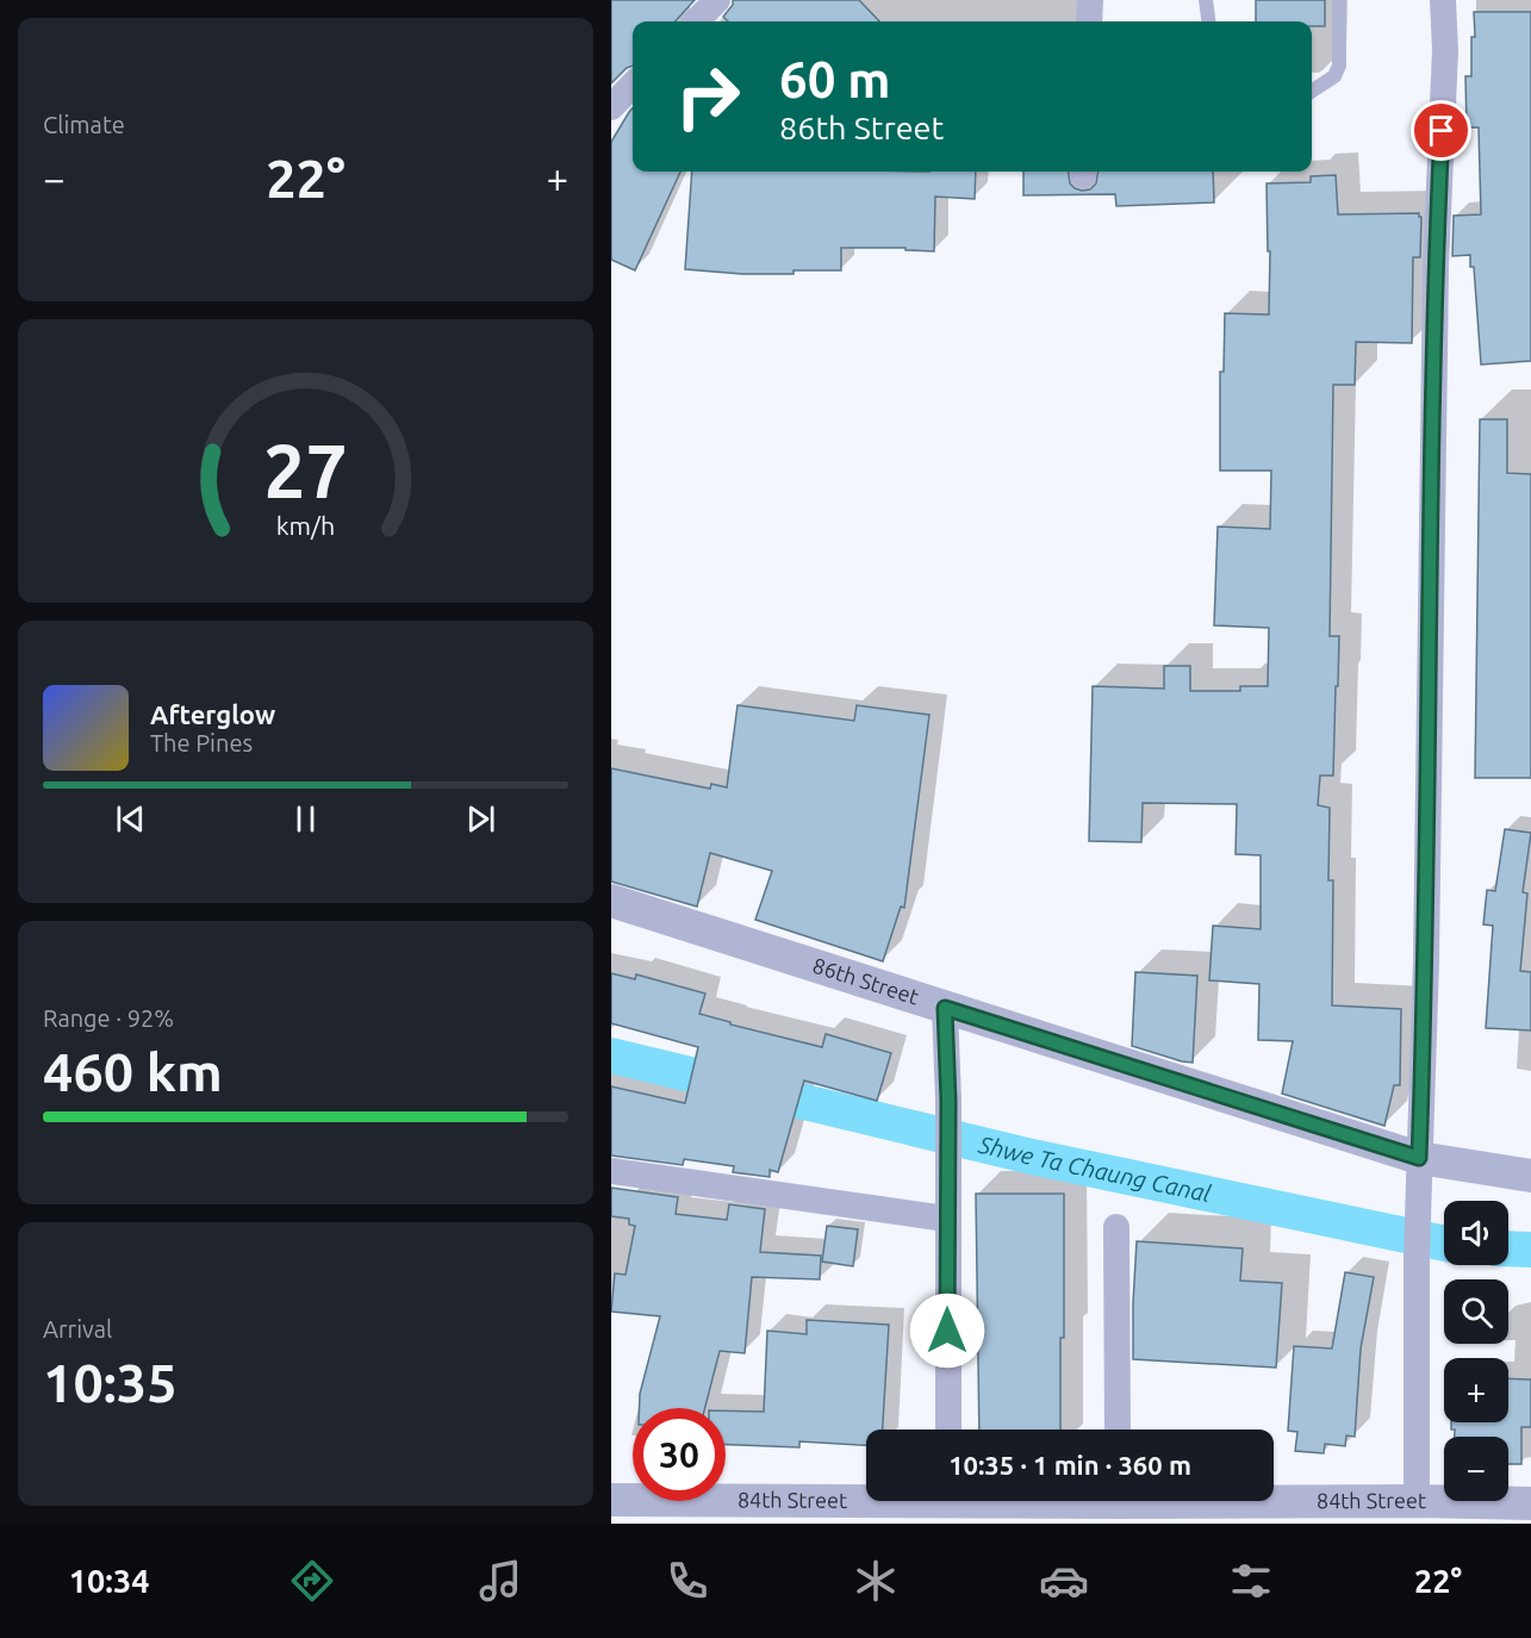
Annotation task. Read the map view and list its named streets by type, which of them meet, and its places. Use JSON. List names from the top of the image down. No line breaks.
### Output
{"streets":{"street":["86th Street","84th Street"]},"water":["Shwe Ta Chaung Canal"],"page":{"tile":["Climate",["Range · 92%","460 km"],["Arrival","10:35"]],"turn":["60 m","86th Street"],"heat":["−","22°","+"],"song":["Afterglow","The Pines"],"map_buttons":["+","−"],"limit":"30","trip":"10:35 · 1 min · 360 m","tabs":["10:34","22°"],"gauge":["27","km/h"]}}
